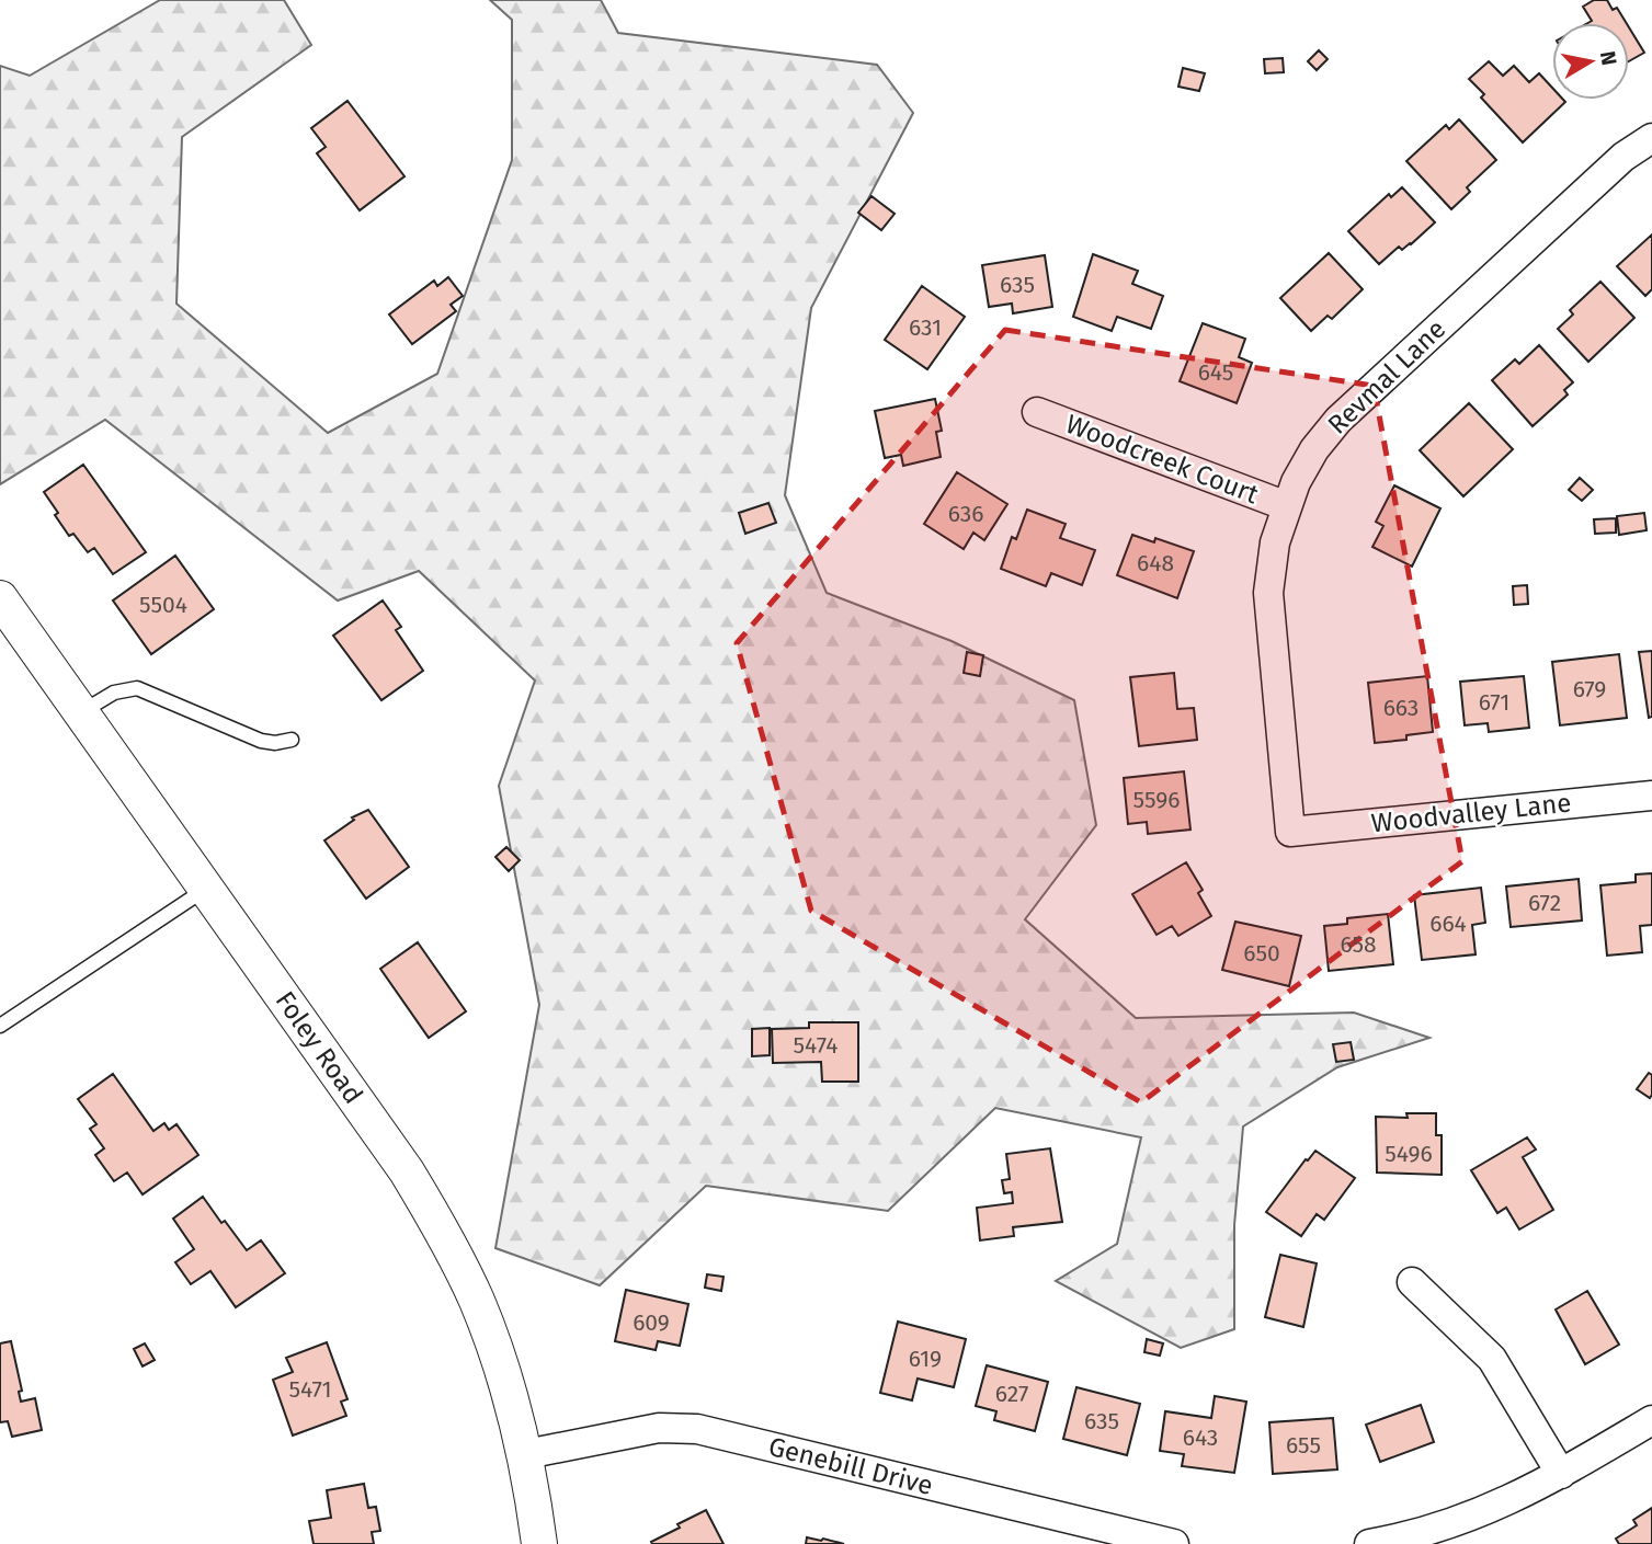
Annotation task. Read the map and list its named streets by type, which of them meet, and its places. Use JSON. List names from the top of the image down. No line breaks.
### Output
{"streets":{"street":["Revmal Lane","Woodcreek Court","Woodvalley Lane","Foley Road","Genebill Drive"]},"crossings":[["Revmal Lane","Woodcreek Court"],["Revmal Lane","Woodvalley Lane"],["Foley Road","Genebill Drive"]],"house_numbers":["635","631","645","636","648","5504","679","671","663","5596","672","664","658","650","5474","5496","609","619","5471","627","635","643","655"],"north":"right"}
